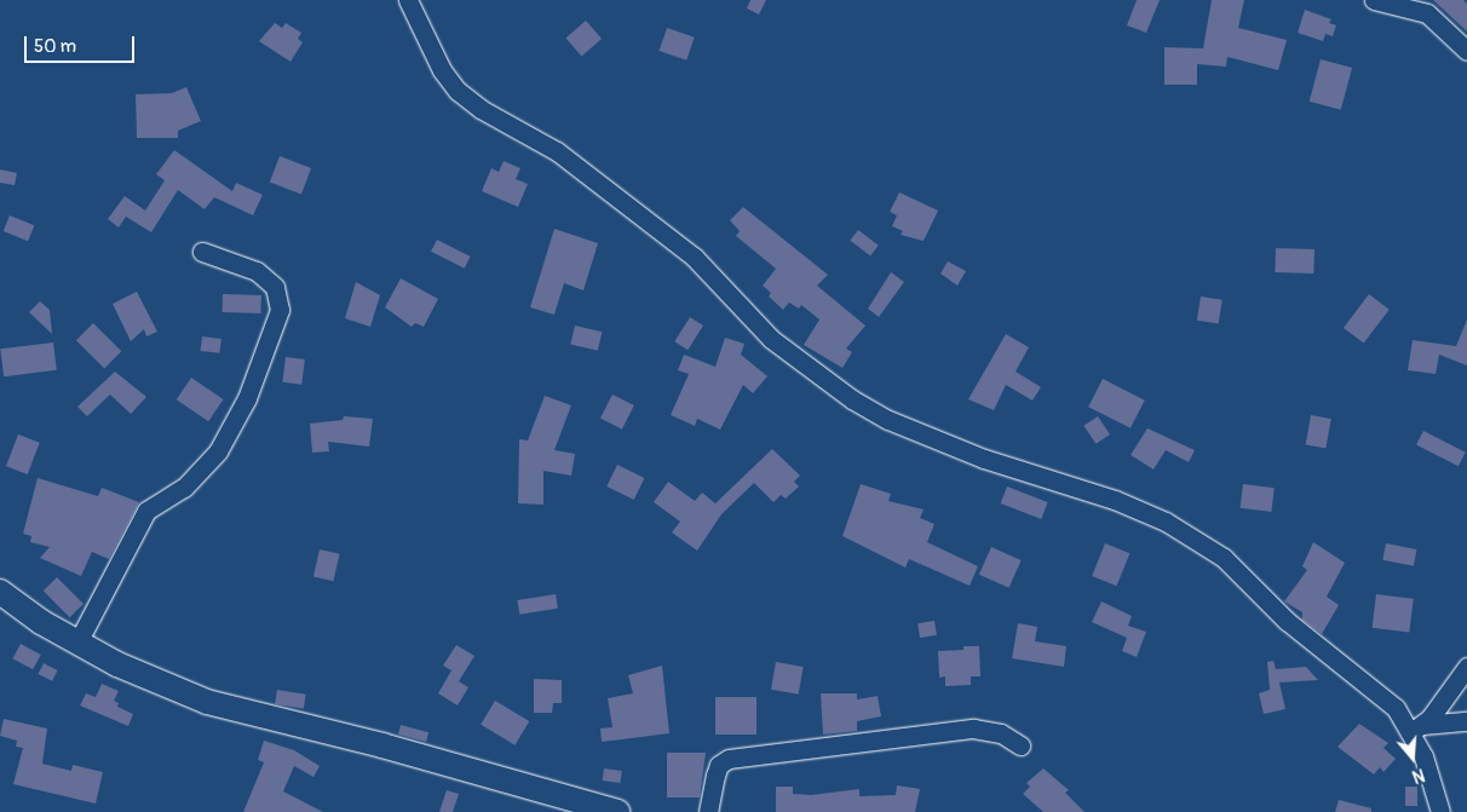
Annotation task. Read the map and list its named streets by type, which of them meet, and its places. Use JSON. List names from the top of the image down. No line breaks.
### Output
{"scale_bar":"50 m","north":"bottom"}
